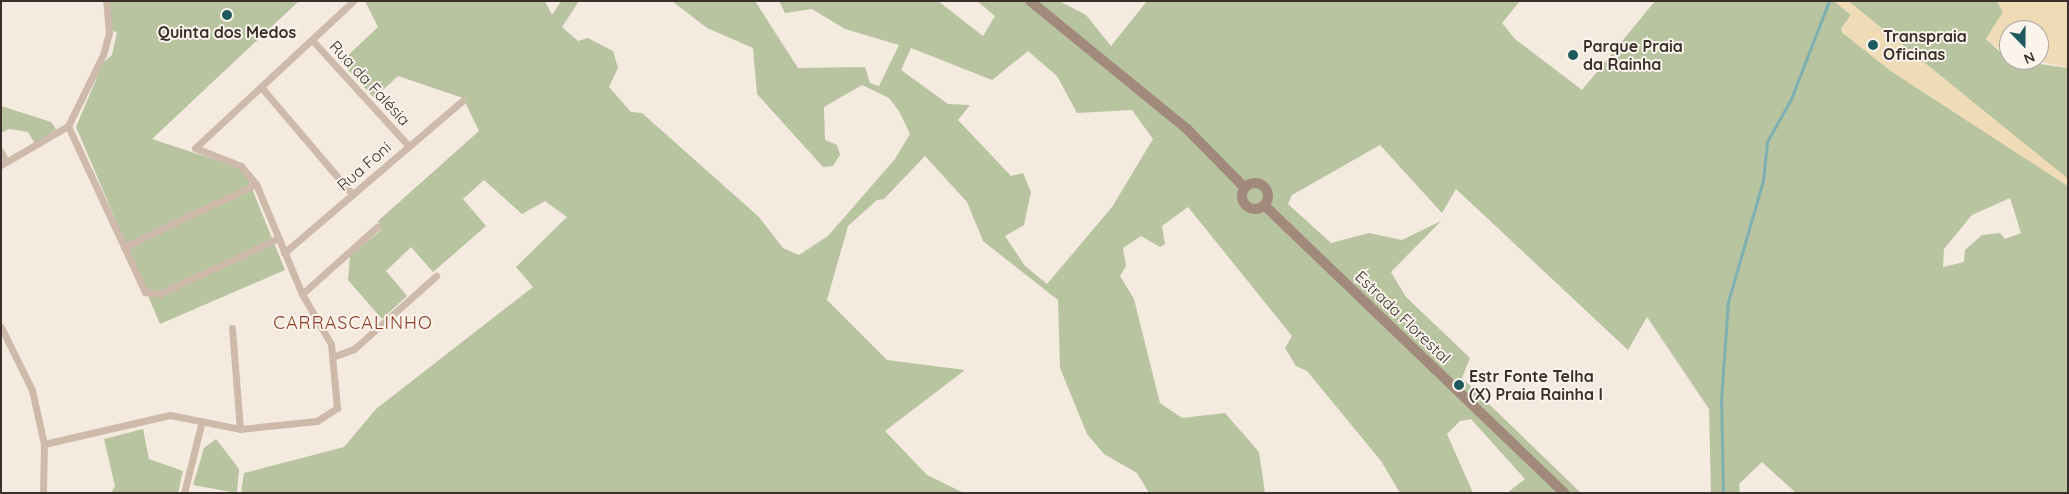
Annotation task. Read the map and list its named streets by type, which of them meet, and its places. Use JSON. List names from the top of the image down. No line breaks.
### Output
{"streets":{"main road":["Estrada Florestal"],"street":["Rua da Falésia","Rua Foni"]},"crossings":[["Rua da Falésia","Rua Foni"]],"districts":["CARRASCALINHO"],"places":["Quinta dos Medos","Transpraia Oficinas","Parque Praia da Rainha","Estr Fonte Telha (X) Praia Rainha I"],"north":"bottom"}
